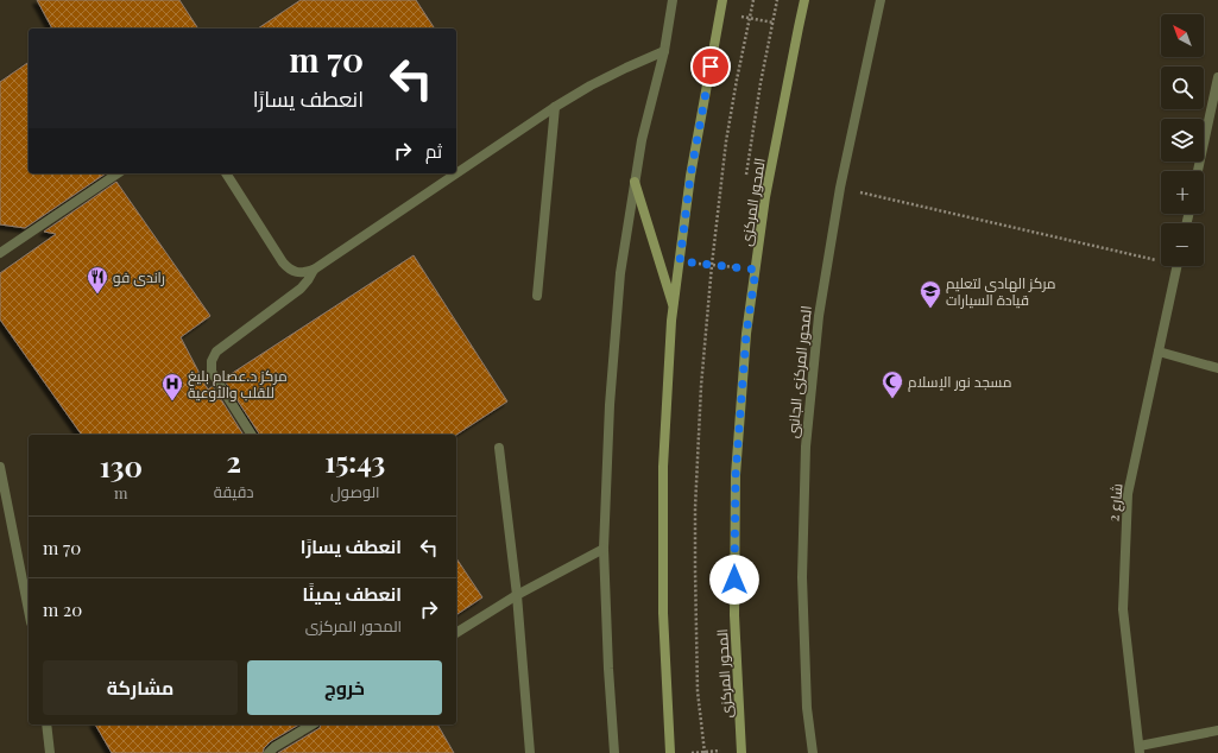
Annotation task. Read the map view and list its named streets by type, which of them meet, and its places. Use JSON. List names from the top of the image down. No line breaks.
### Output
{"streets":{"main road":["المحور المركزى"],"street":["المحور المركزى الجانبى","شارع 2"]},"places":{"restaurant":["راندى فو"],"school or university":["مركز الهادى لتعليم قيادة السيارات"],"mosque":["مسجد نور الإسلام"],"hospital":["مركز د.عصام بليغ للقلب والأوعية"]},"north":"top left","page":{"map_buttons":["+","−"],"turn":["70 m","انعطف يسارًا"],"then":"ثم","eta":["15:43","الوصول","2","دقيقة","130","m"],"list":[{"name":"انعطف يسارًا","value":"70 m"},{"name":"انعطف يمينًا","note":"المحور المركزى","value":"20 m"}],"buttons":["خروج","مشاركة"]}}
